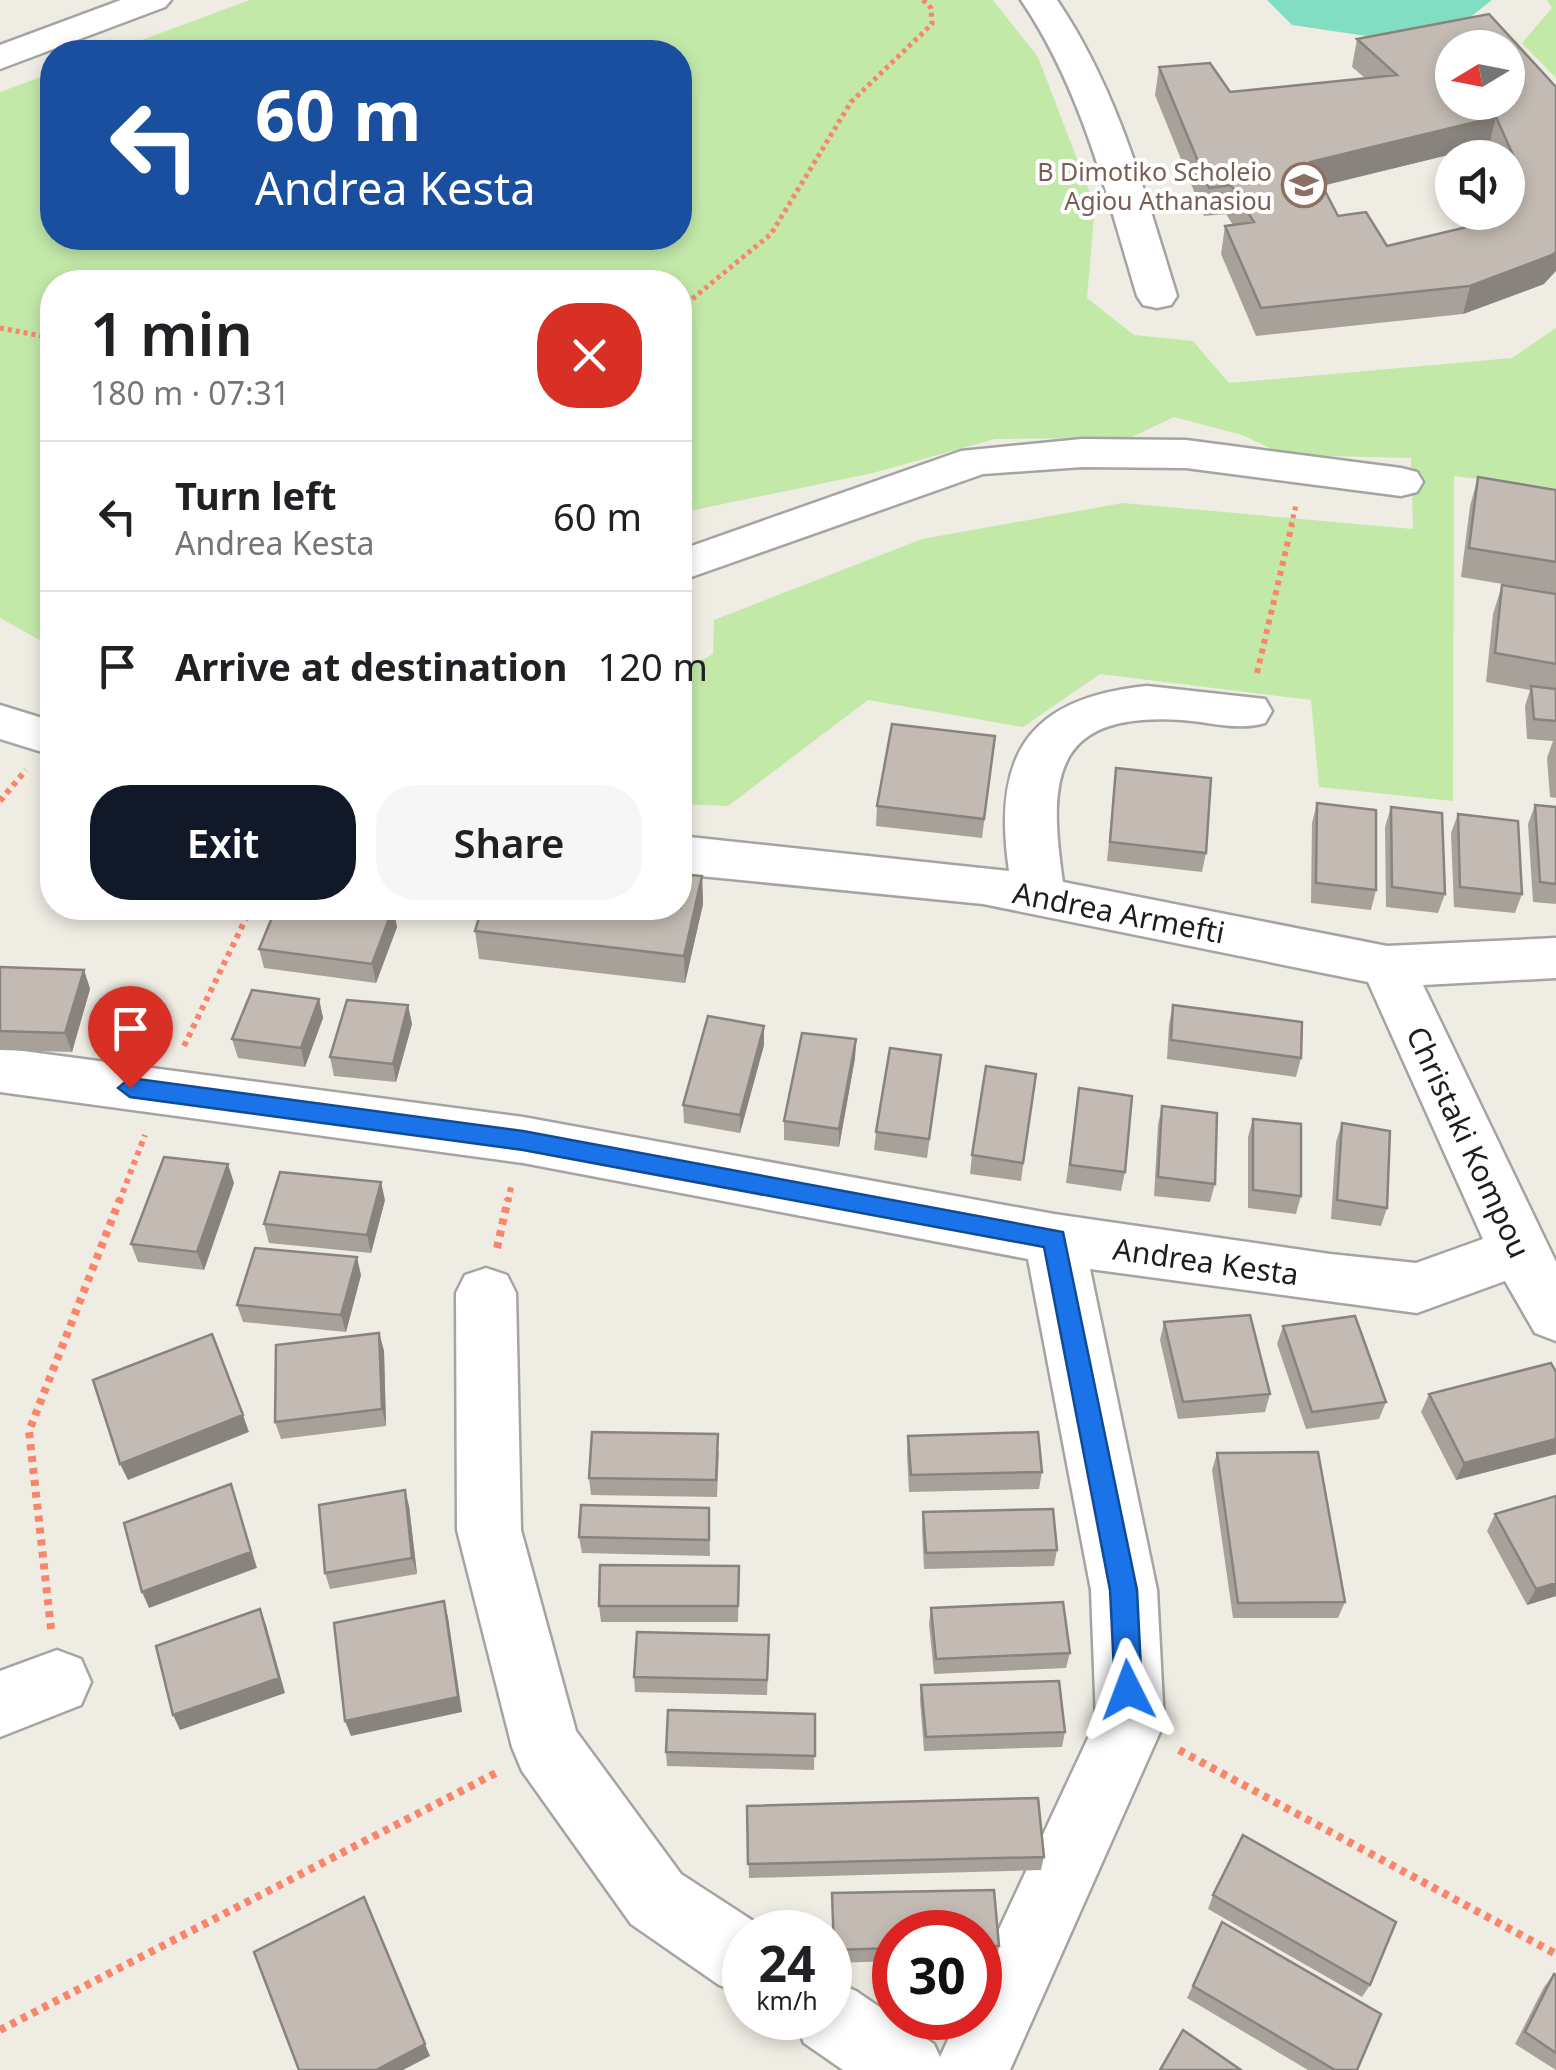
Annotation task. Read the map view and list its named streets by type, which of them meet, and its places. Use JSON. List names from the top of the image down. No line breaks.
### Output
{"streets":{"street":["Andrea Armefti","Christaki Kompou","Andrea Kesta"]},"crossings":[["Andrea Armefti","Christaki Kompou"],["Christaki Kompou","Andrea Kesta"]],"places":{"school or university":["B Dimotiko Scholeio Agiou Athanasiou"]},"north":"left","page":{"turn":["60 m","Andrea Kesta"],"heading":["1 min","180 m · 07:31"],"list":[{"name":"Turn left","note":"Andrea Kesta","value":"60 m"},{"name":"Arrive at destination","value":"120 m"}],"buttons":["Exit","Share"],"speed":"24 km/h","limit":"30"}}
